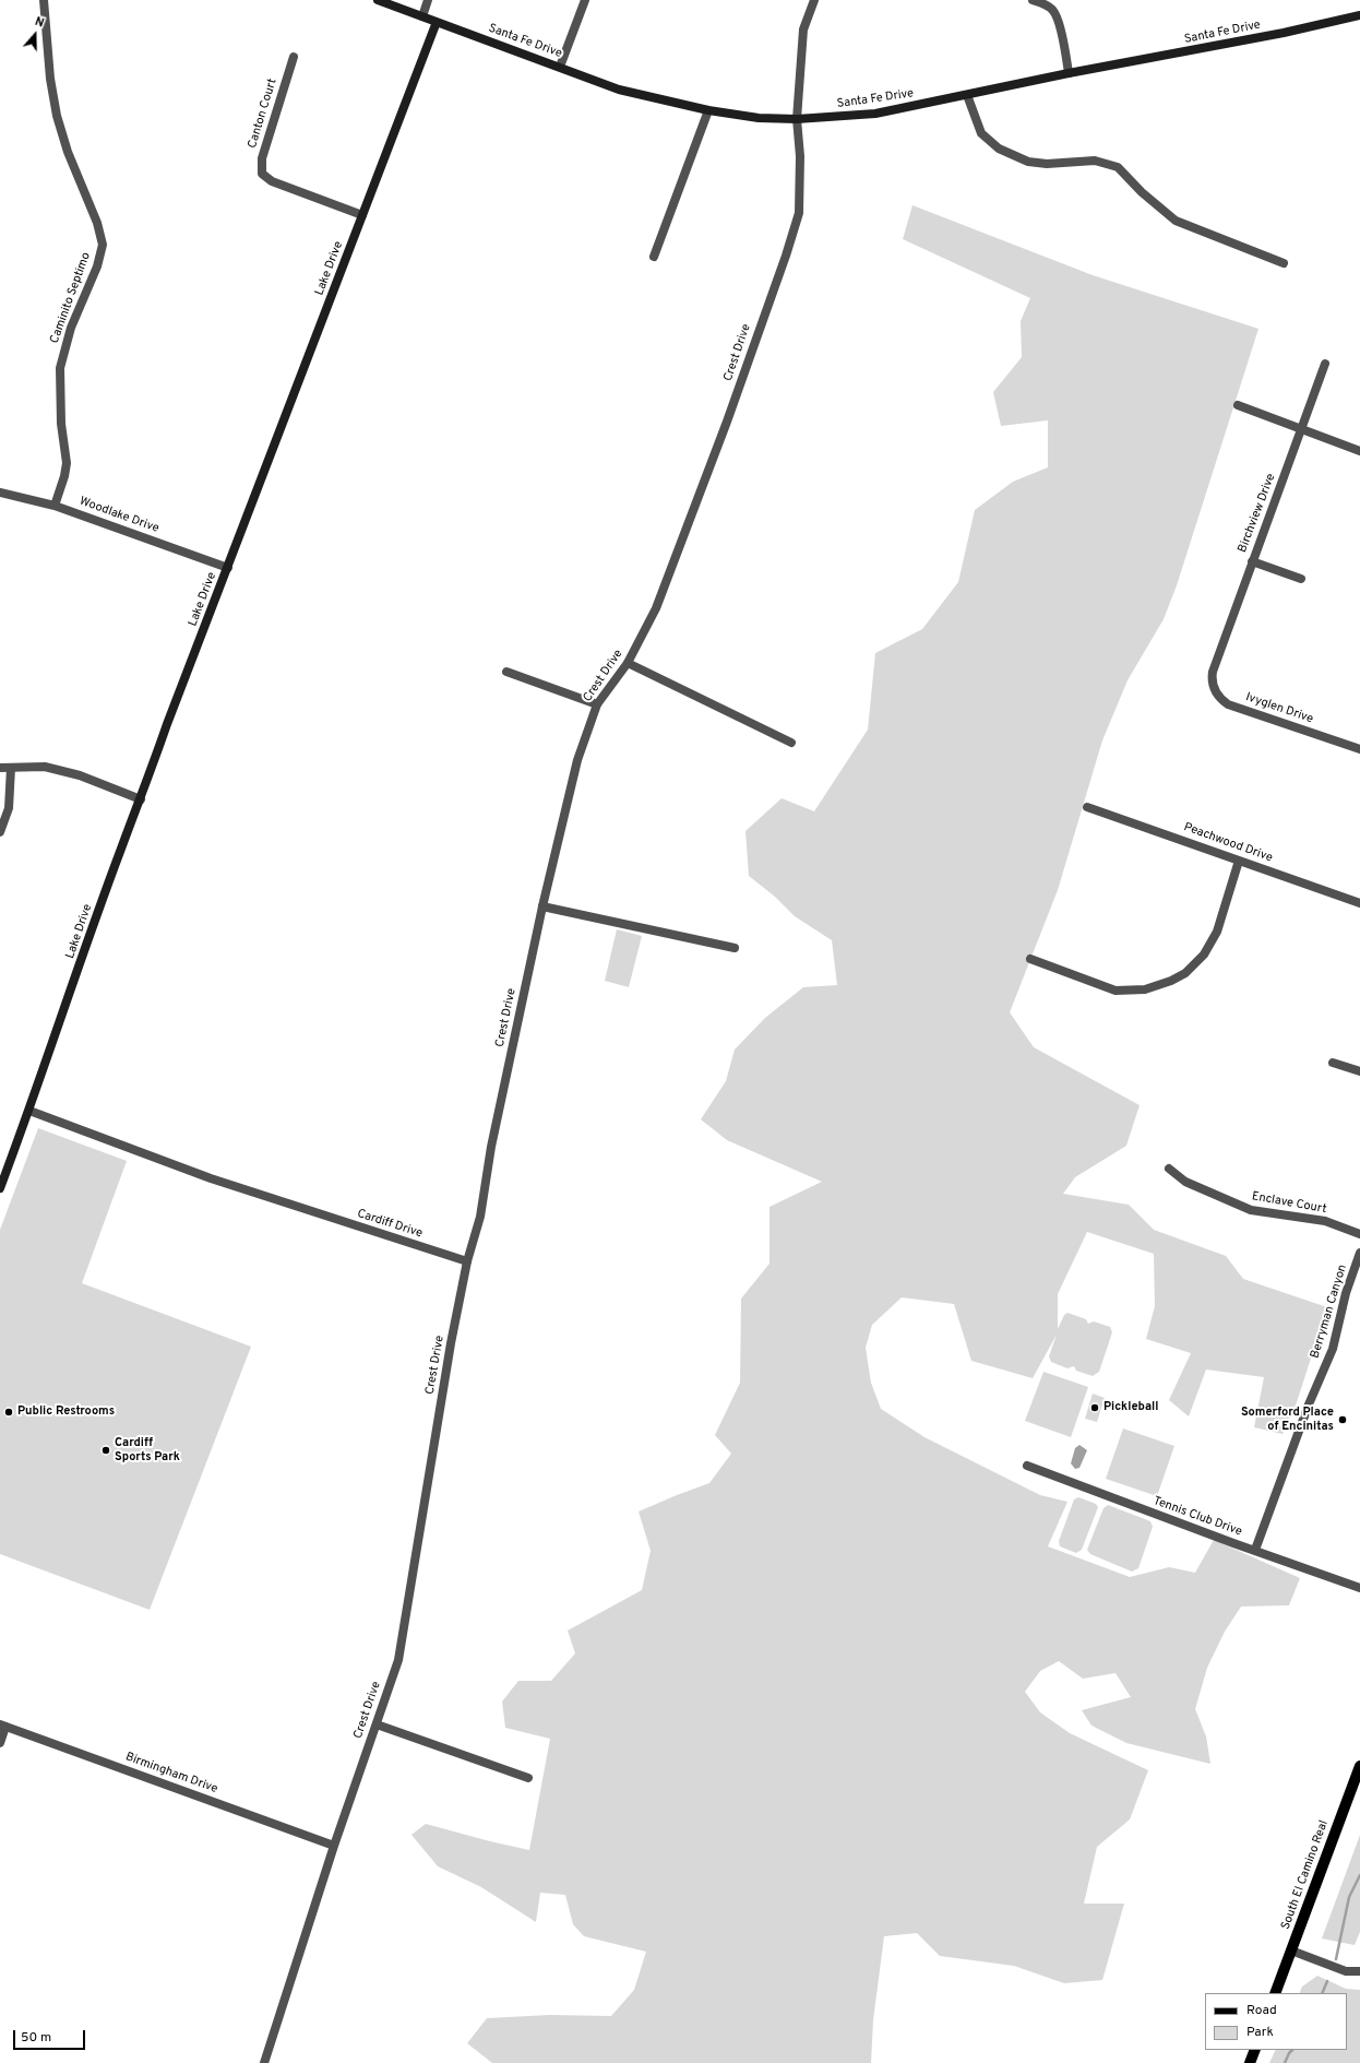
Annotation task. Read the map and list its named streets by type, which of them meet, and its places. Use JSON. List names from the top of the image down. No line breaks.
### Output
{"streets":{"main road":["Santa Fe Drive","Lake Drive","South El Camino Real"],"street":["Canton Court","Caminito Septimo","Crest Drive","Birchview Drive","Woodlake Drive","Ivyglen Drive","Peachwood Drive","Enclave Court","Cardiff Drive","Berryman Canyon","Tennis Club Drive","Birmingham Drive"]},"crossings":[["Santa Fe Drive","Lake Drive"],["Santa Fe Drive","Crest Drive"],["Canton Court","Lake Drive"],["Lake Drive","Woodlake Drive"],["Lake Drive","Cardiff Drive"],["Caminito Septimo","Woodlake Drive"],["Crest Drive","Cardiff Drive"],["Crest Drive","Birmingham Drive"],["Birchview Drive","Ivyglen Drive"],["Berryman Canyon","Tennis Club Drive"]],"places":["Pickleball","Public Restrooms","Somerford Place of Encinitas","Cardiff Sports Park"],"legend":["Road","Park"],"scale_bar":"50 m","north":"top"}
